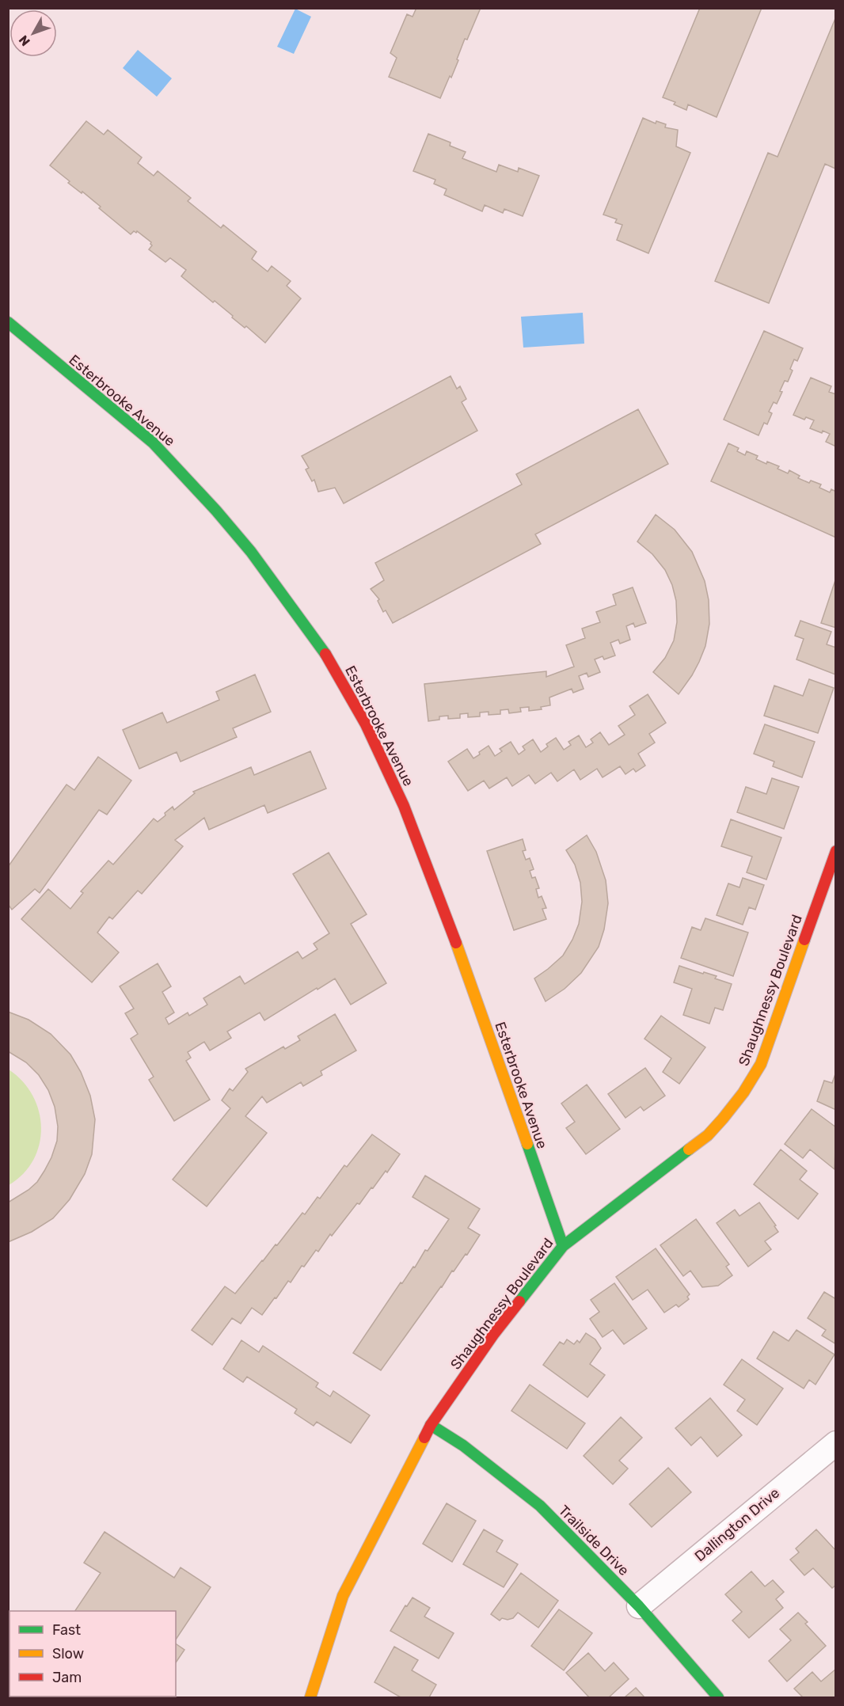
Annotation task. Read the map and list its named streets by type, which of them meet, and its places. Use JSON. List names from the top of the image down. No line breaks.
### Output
{"streets":{"street":["Esterbrooke Avenue","Shaughnessy Boulevard","Dallington Drive","Trailside Drive"]},"crossings":[["Esterbrooke Avenue","Shaughnessy Boulevard"],["Shaughnessy Boulevard","Trailside Drive"],["Dallington Drive","Trailside Drive"]],"legend":["Fast","Slow","Jam"],"north":"bottom left"}
